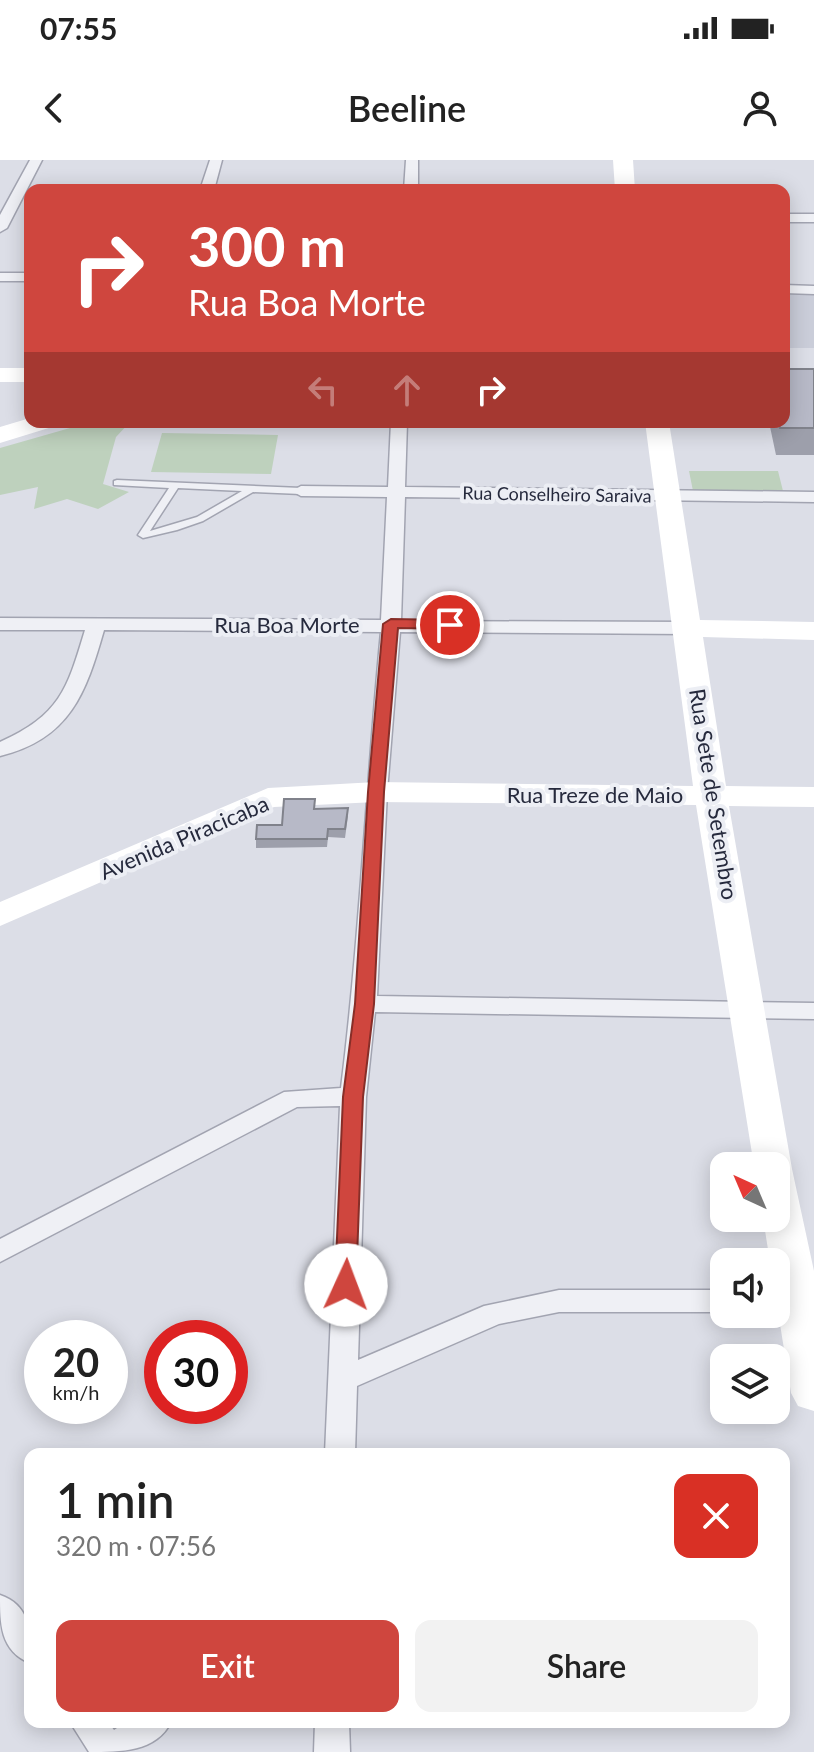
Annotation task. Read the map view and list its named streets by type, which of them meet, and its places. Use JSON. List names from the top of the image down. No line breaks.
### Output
{"streets":{"main road":["Rua Boa Morte","Rua Treze de Maio","Rua Sete de Setembro","Avenida Piracicaba"],"street":["Rua Conselheiro Saraiva"]},"crossings":[["Rua Conselheiro Saraiva","Rua Sete de Setembro"],["Rua Boa Morte","Rua Sete de Setembro"],["Rua Treze de Maio","Rua Sete de Setembro"],["Rua Treze de Maio","Avenida Piracicaba"]],"north":"top left","page":{"status":"07:55","header":"Beeline","turn":["300 m","Rua Boa Morte"],"speed":"20 km/h","limit":"30","heading":["1 min","320 m · 07:56"],"buttons":["Exit","Share"]}}
